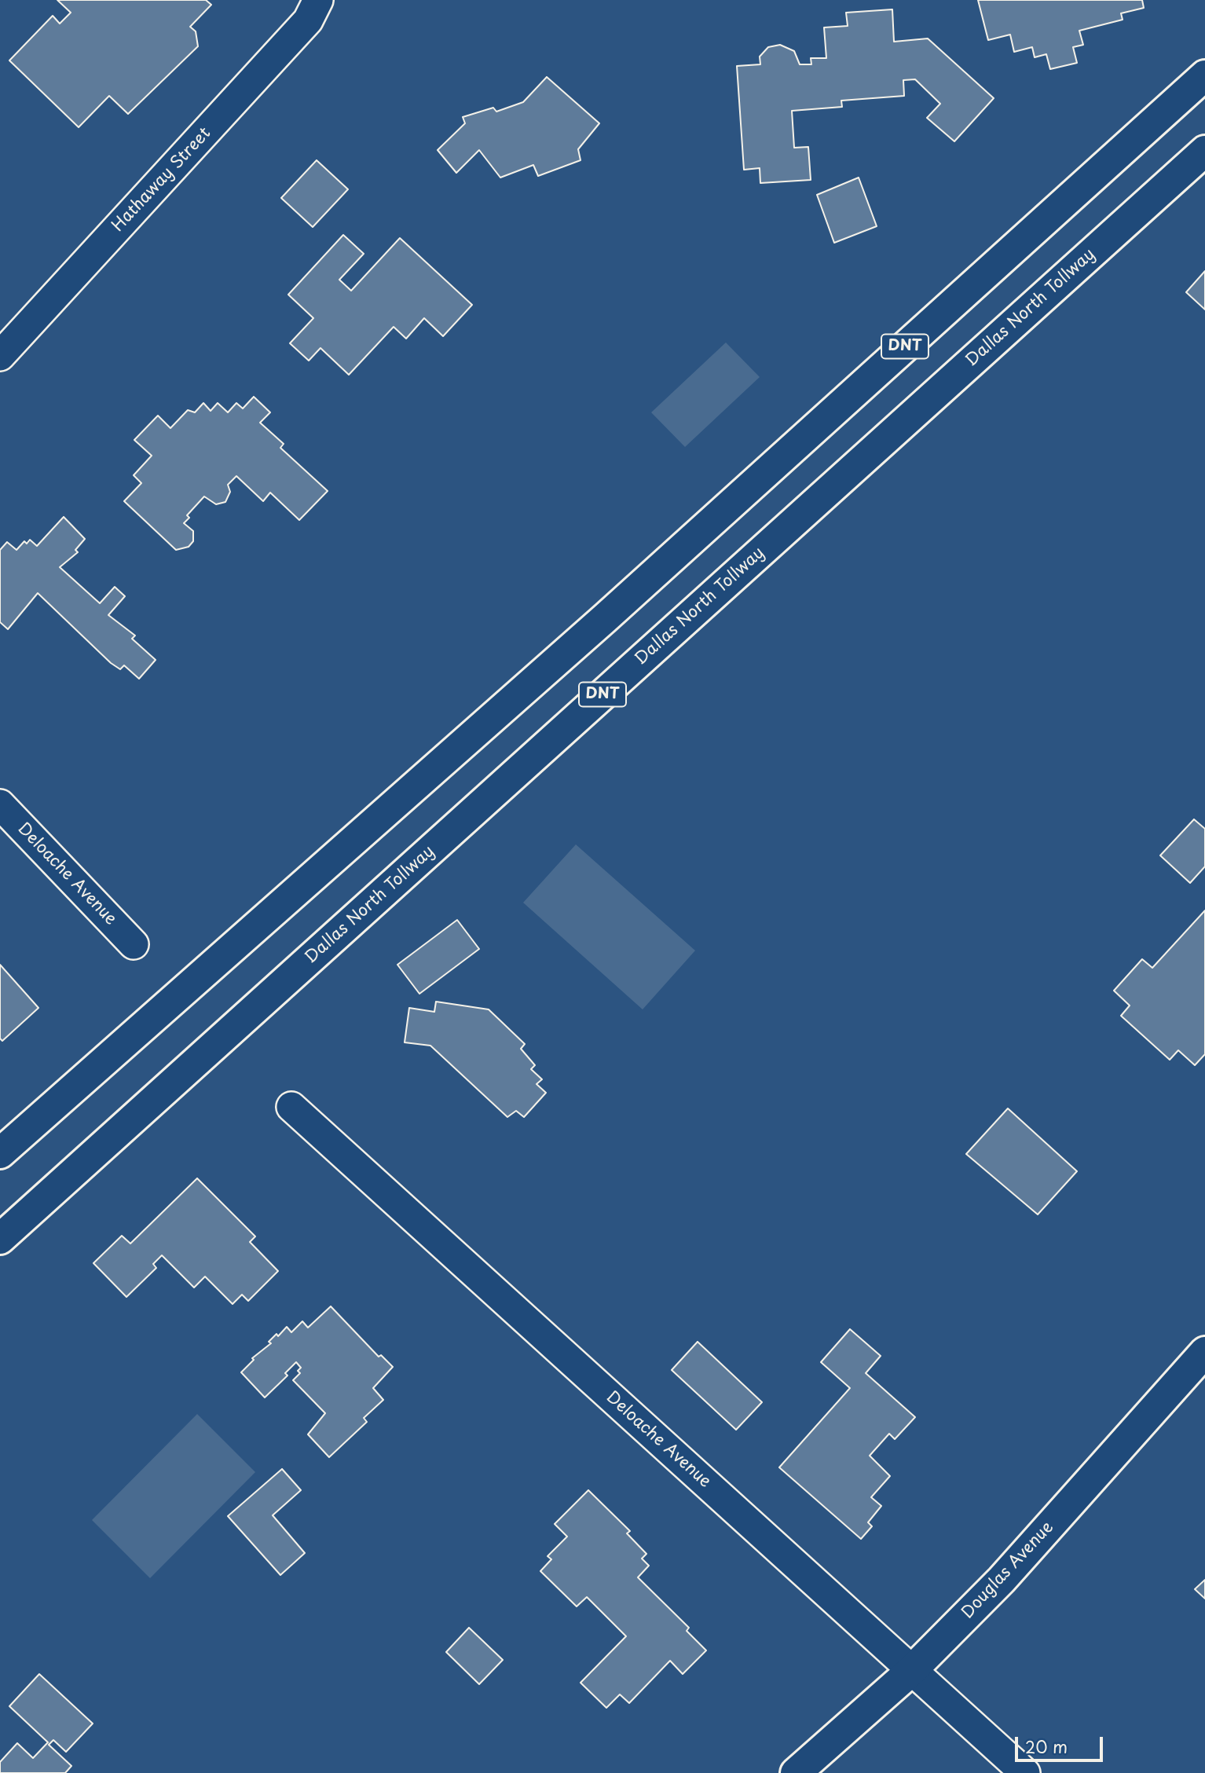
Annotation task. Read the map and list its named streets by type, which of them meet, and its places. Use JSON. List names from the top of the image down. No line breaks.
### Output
{"streets":{"main road":["Dallas North Tollway","DNT","Douglas Avenue"],"street":["Hathaway Street","Deloache Avenue"]},"crossings":[["Deloache Avenue","Douglas Avenue"]],"scale_bar":"20 m"}
